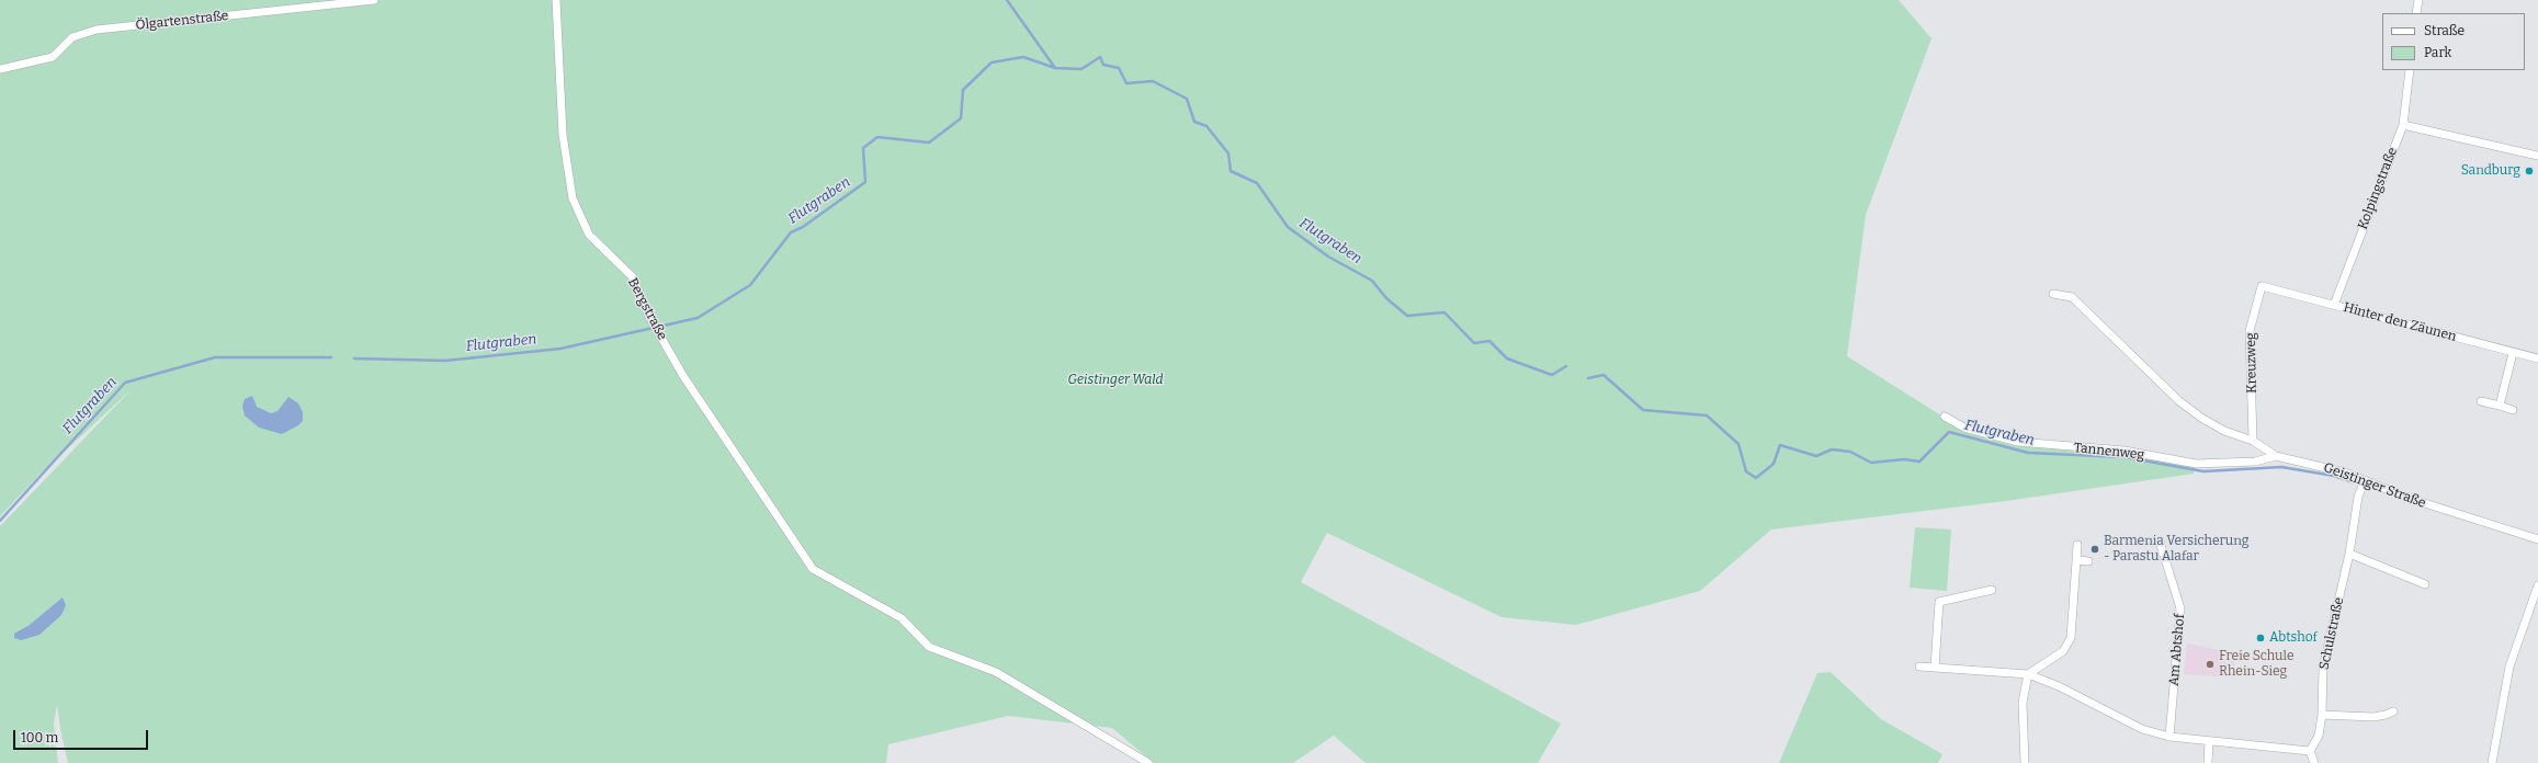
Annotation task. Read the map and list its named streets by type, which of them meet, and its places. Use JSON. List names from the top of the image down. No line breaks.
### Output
{"streets":{"street":["Ölgartenstraße","Kolpingstraße","Bergstraße","Hinter den Zäunen","Kreuzweg","Tannenweg","Geistinger Straße","Schulstraße","Am Abtshof"]},"crossings":[["Kolpingstraße","Hinter den Zäunen"],["Hinter den Zäunen","Kreuzweg"],["Kreuzweg","Geistinger Straße"],["Tannenweg","Geistinger Straße"],["Geistinger Straße","Schulstraße"]],"water":["Flutgraben"],"parks":["Geistinger Wald"],"places":["Sandburg","Barmenia Versicherung - Parastu Alafar","Abtshof","Freie Schule Rhein-Sieg"],"legend":["Straße","Park"],"scale_bar":"100 m"}
